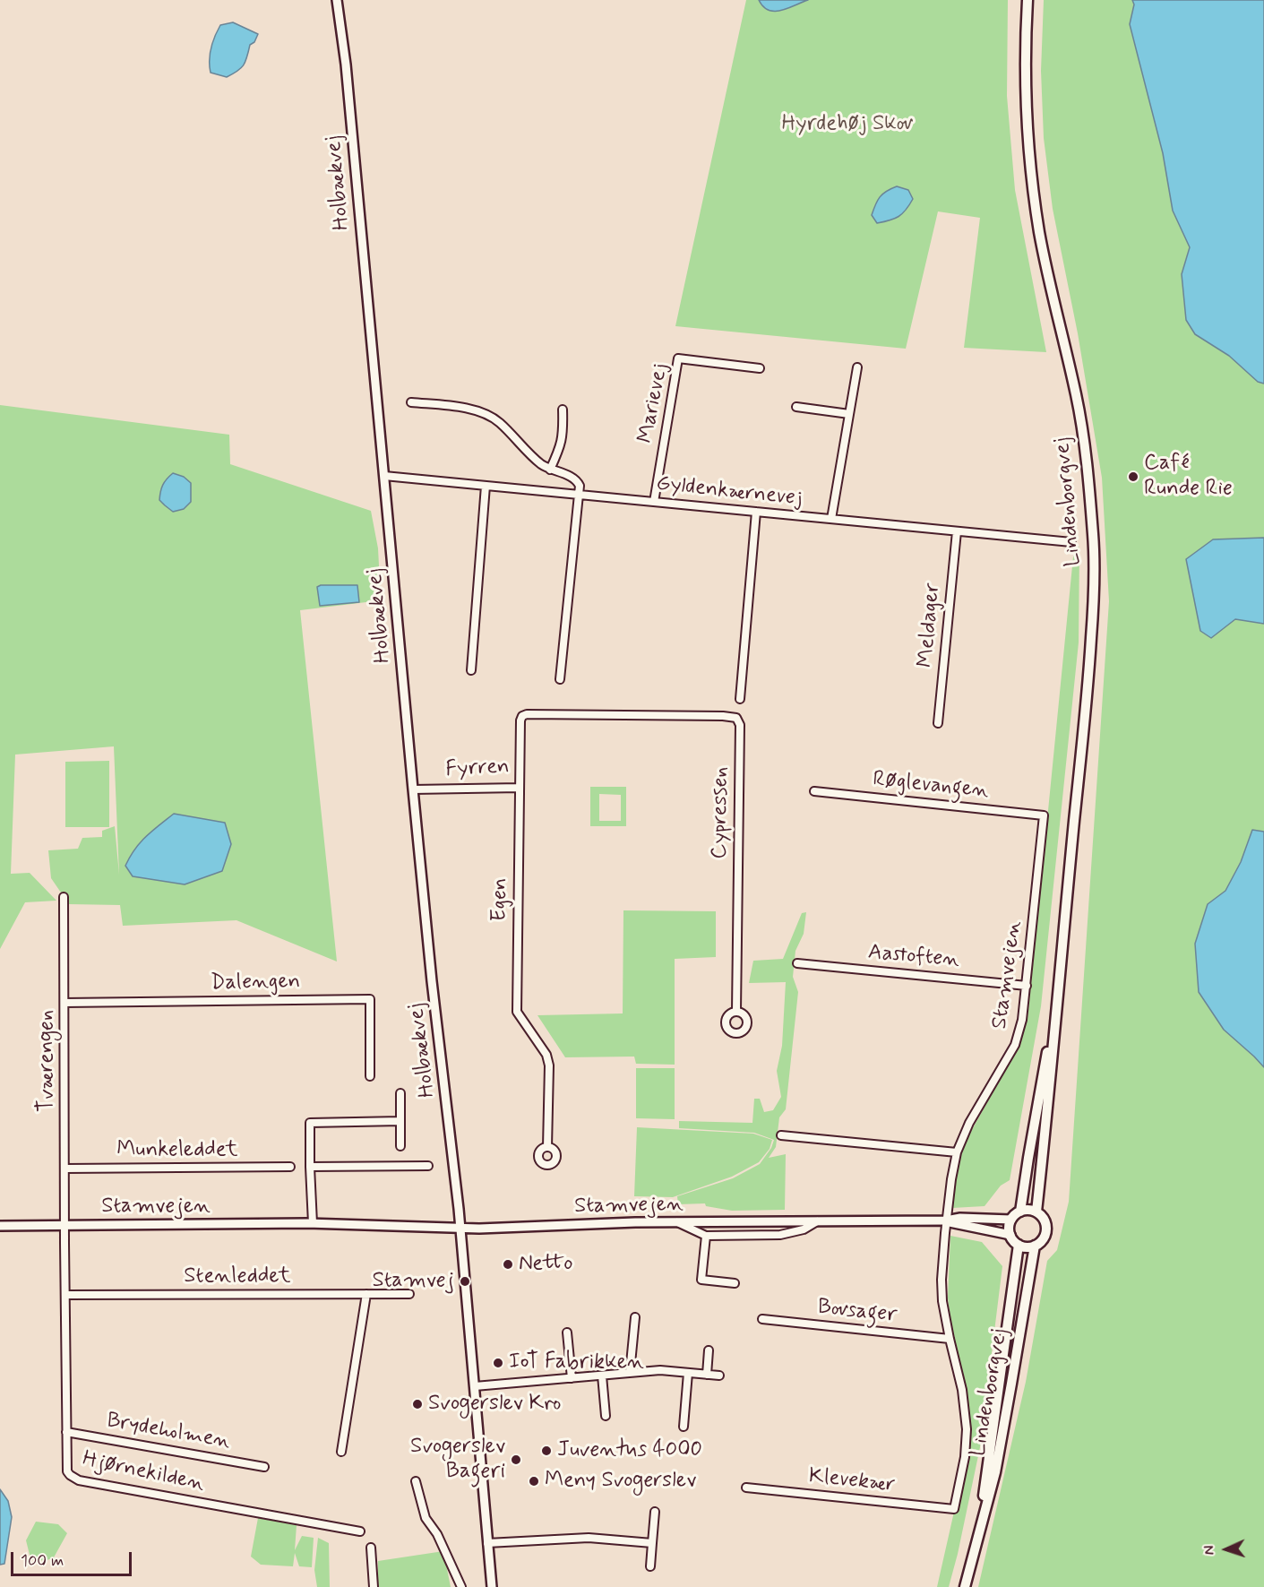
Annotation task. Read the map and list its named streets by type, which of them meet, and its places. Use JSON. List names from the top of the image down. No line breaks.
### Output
{"streets":{"main road":["Lindenborgvej"],"street":["Holbækvej","Marievej","Gyldenkærnevej","Meldager","Fyrren","Røglevangen","Cypressen","Egen","Aastoften","Stamvejen","Dalengen","Tværengen","Munkeleddet","Stenleddet","Bovsager","Brydeholmen","Hjørnekilden","Klevekær"]},"crossings":[["Holbækvej","Gyldenkærnevej"],["Holbækvej","Fyrren"],["Holbækvej","Stamvejen"],["Marievej","Gyldenkærnevej"],["Gyldenkærnevej","Meldager"],["Lindenborgvej","Stamvejen"],["Fyrren","Cypressen"],["Fyrren","Egen"],["Røglevangen","Stamvejen"],["Aastoften","Stamvejen"],["Stamvejen","Tværengen"],["Stamvejen","Bovsager"],["Stamvejen","Hjørnekilden"],["Stamvejen","Klevekær"],["Dalengen","Tværengen"],["Tværengen","Munkeleddet"],["Tværengen","Hjørnekilden"],["Stenleddet","Hjørnekilden"],["Brydeholmen","Hjørnekilden"]],"parks":["Hyrdehøj Skov"],"places":["Café Runde Rie","Netto","Stamvej","IoT Fabrikken","Svogerslev Kro","Juventus 4000","Svogerslev Bageri","Meny Svogerslev"],"scale_bar":"100 m","north":"left"}
